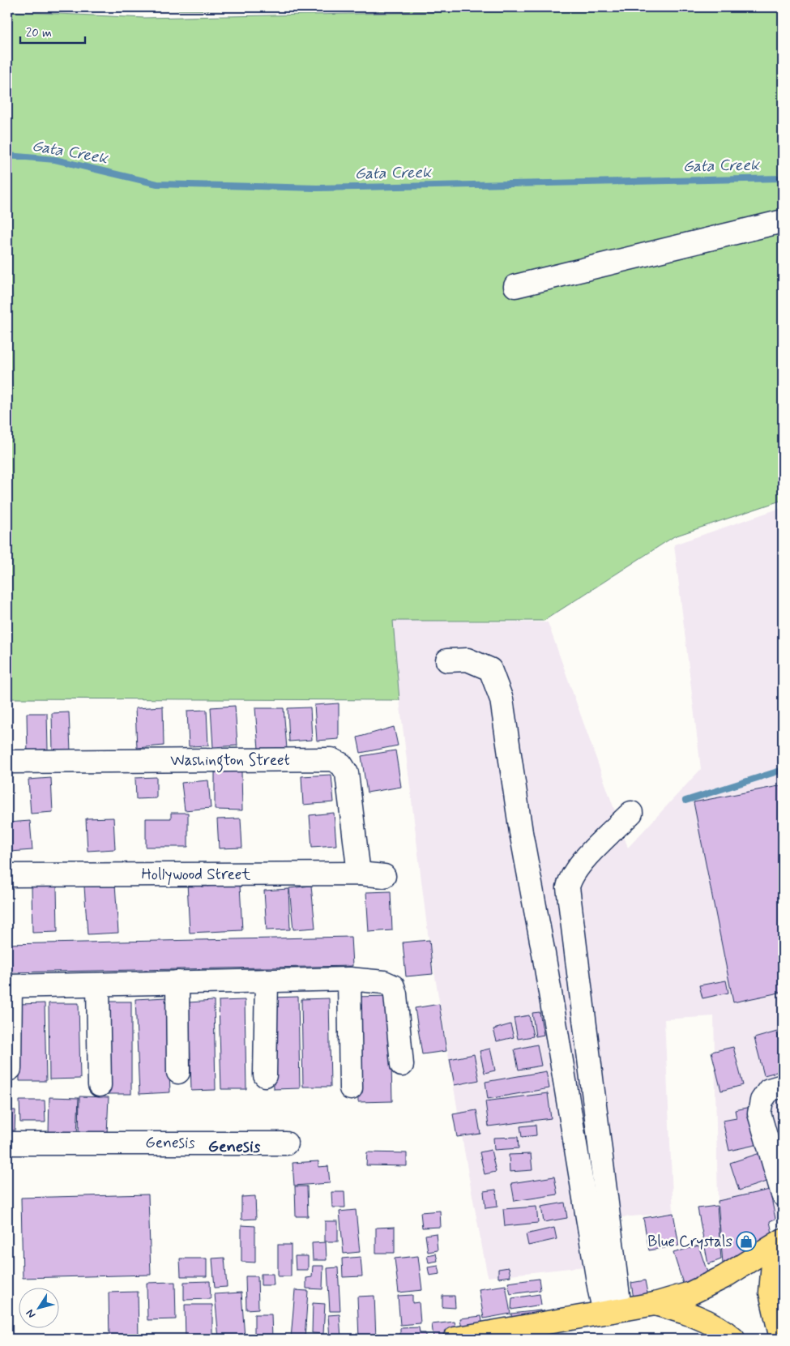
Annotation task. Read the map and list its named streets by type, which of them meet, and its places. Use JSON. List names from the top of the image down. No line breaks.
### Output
{"streets":{"street":["Washington Street","Hollywood Street","Genesis"]},"crossings":[["Washington Street","Hollywood Street"]],"districts":["Genesis"],"water":["Gata Creek"],"places":{"shop":["Blue Crystals"]},"scale_bar":"20 m","north":"bottom left"}
